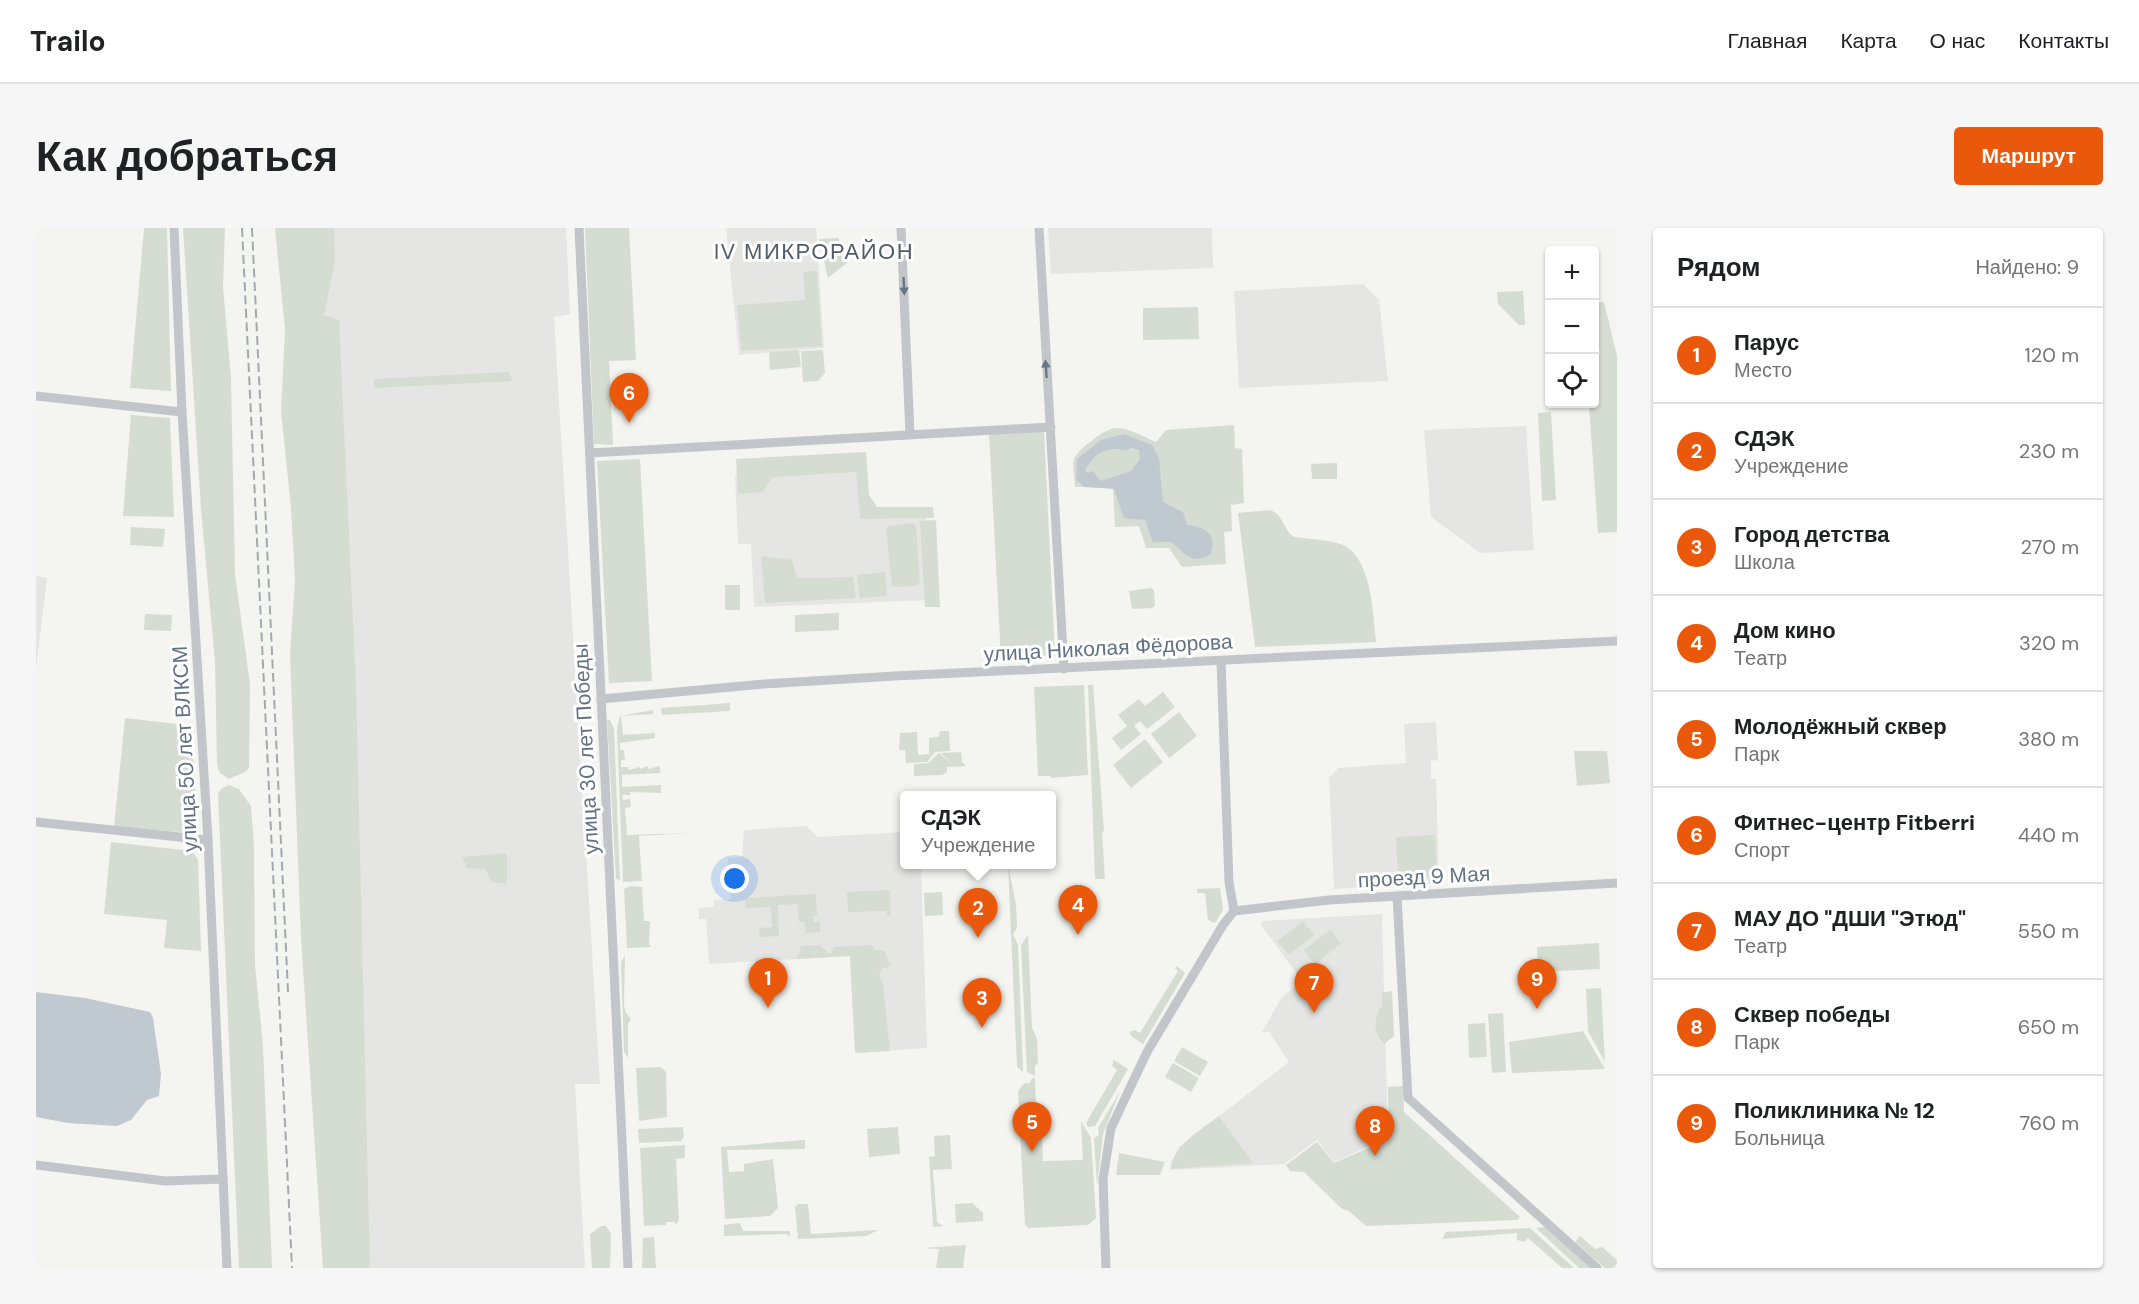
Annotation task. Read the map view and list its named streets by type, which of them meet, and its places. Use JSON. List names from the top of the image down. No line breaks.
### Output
{"streets":{"street":["улица Николая Фёдорова","улица 50 лет ВЛКСМ","улица 30 лет Победы","проезд 9 Мая"]},"crossings":[["улица Николая Фёдорова","улица 30 лет Победы"]],"districts":["IV МИКРОРАЙОН"],"page":{"header":"Trailo","nav":["Главная","Карта","О нас","Контакты"],"buttons":"Маршрут","title":"Как добраться","heading":["Рядом","Найдено: 9"],"map_buttons":["+","−"],"list":[{"mark":"1","name":"Парус","note":"Место","value":"120 m"},{"mark":"2","name":"СДЭК","note":"Учреждение","value":"230 m"},{"mark":"3","name":"Город детства","note":"Школа","value":"270 m"},{"mark":"4","name":"Дом кино","note":"Театр","value":"320 m"},{"mark":"5","name":"Молодёжный сквер","note":"Парк","value":"380 m"},{"mark":"6","name":"Фитнес-центр Fitberri","note":"Спорт","value":"440 m"},{"mark":"7","name":"МАУ ДО \"ДШИ \"Этюд\"","note":"Театр","value":"550 m"},{"mark":"8","name":"Сквер победы","note":"Парк","value":"650 m"},{"mark":"9","name":"Поликлиника № 12","note":"Больница","value":"760 m"}],"pins":["6","4","2","1","9","7","3","5","8"],"popup":["СДЭК","Учреждение"]}}
